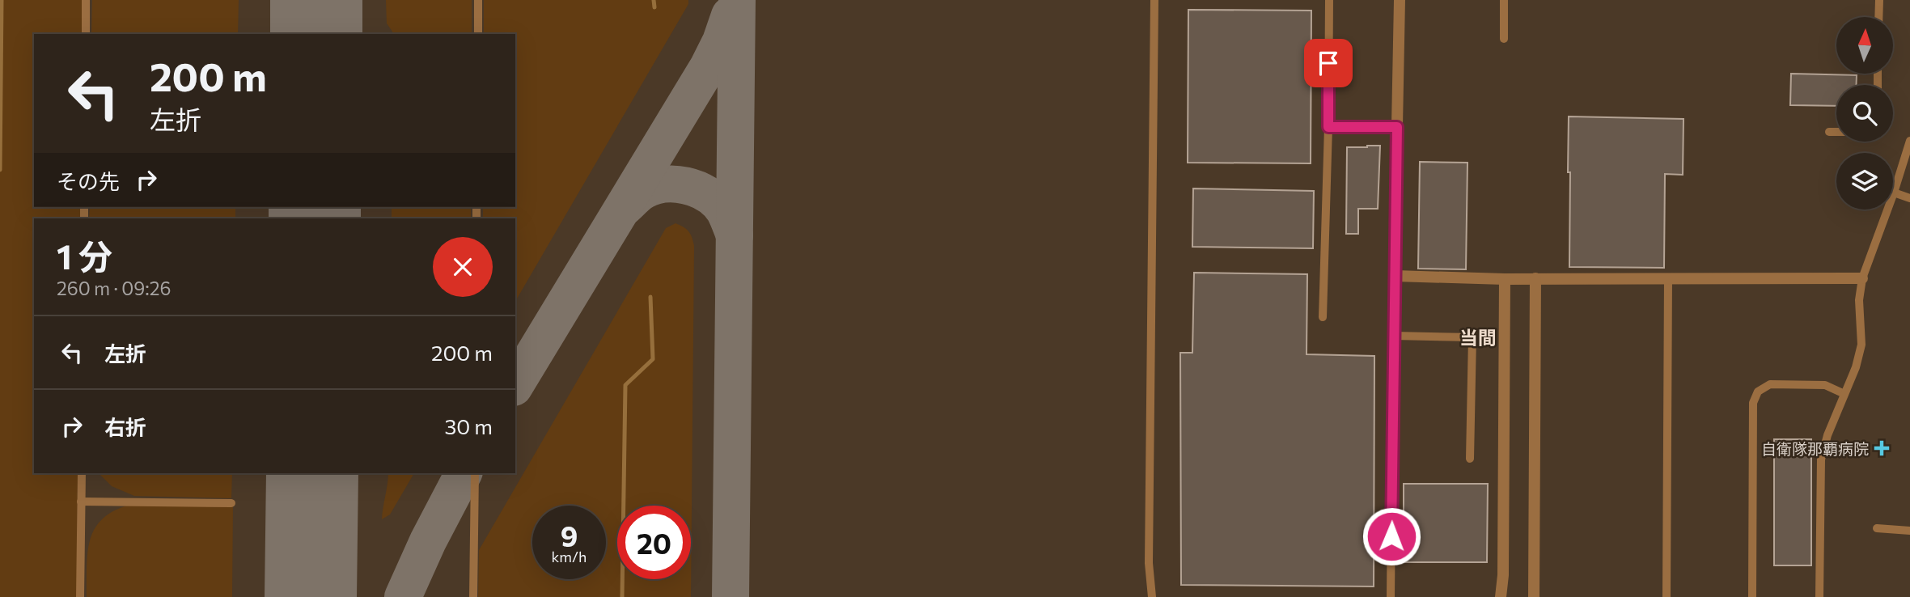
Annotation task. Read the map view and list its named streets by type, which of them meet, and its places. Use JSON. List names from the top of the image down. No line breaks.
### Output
{"districts":["当間"],"places":{"health":["自衛隊那覇病院"]},"north":"top","page":{"turn":["200 m","左折"],"then":"その先","heading":["1 分","260 m · 09:26"],"list":[{"name":"左折","value":"200 m"},{"name":"右折","value":"30 m"}],"speed":"9 km/h","limit":"20"}}
